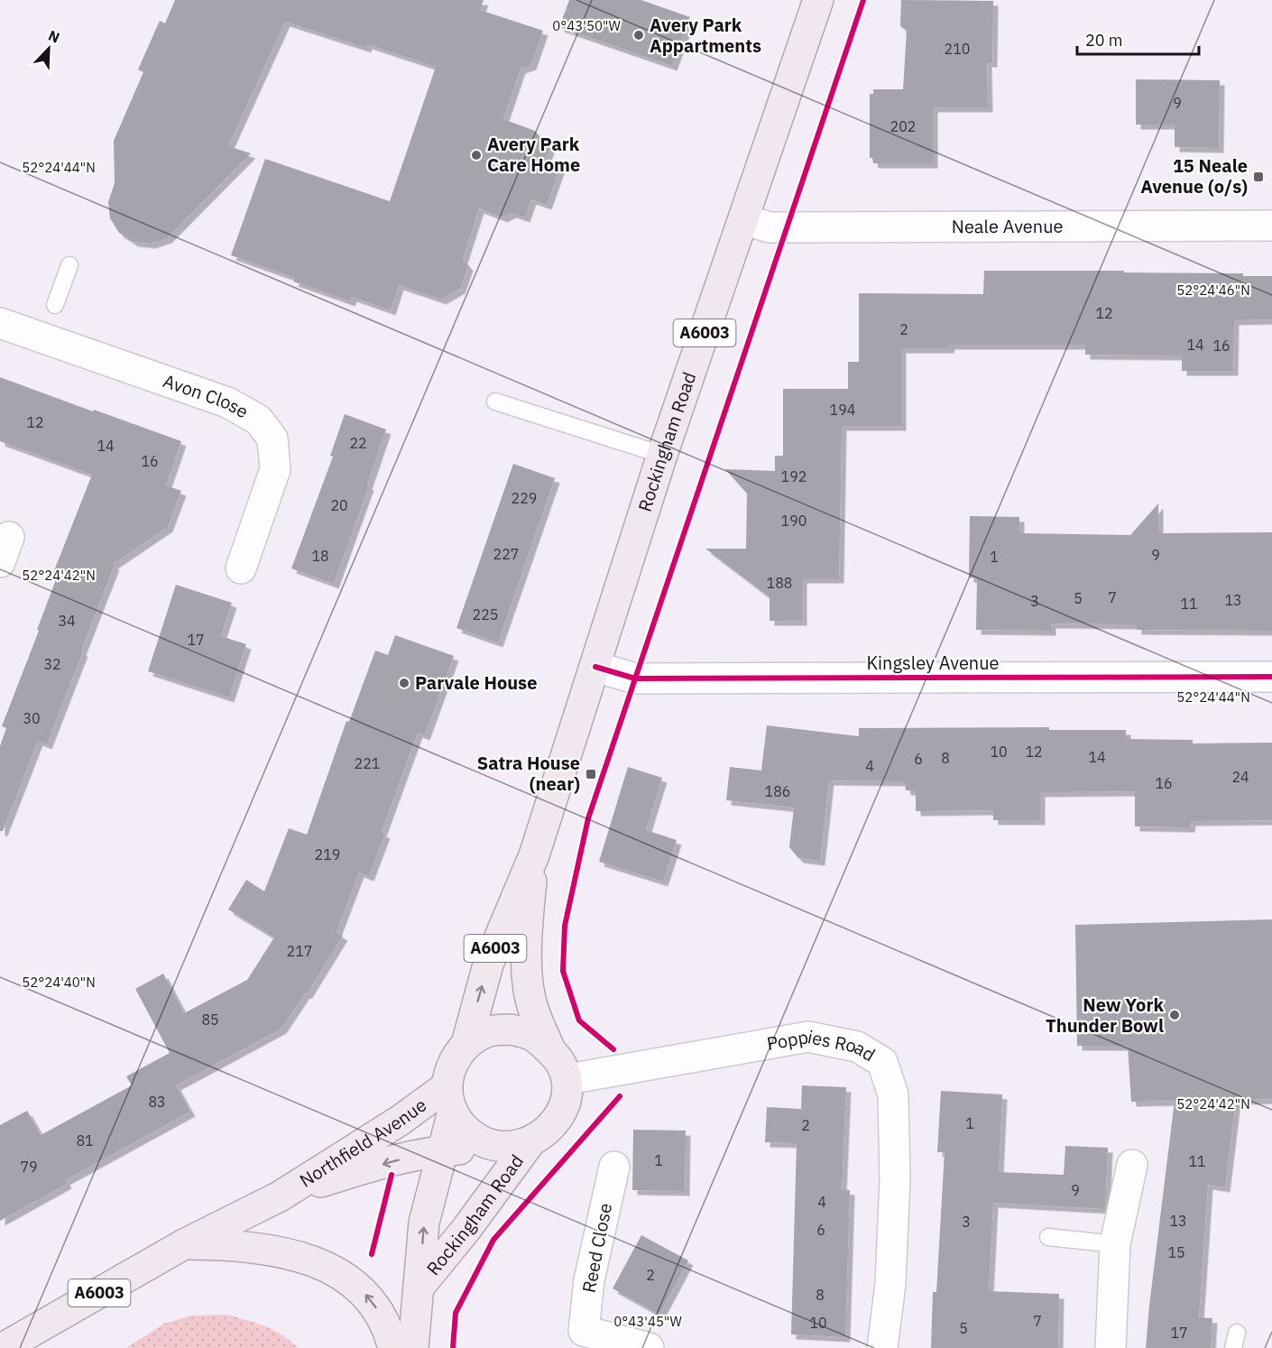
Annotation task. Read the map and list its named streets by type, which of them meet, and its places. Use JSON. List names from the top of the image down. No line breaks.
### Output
{"streets":{"main road":["A6003","Rockingham Road","Northfield Avenue"],"street":["Neale Avenue","Avon Close","Kingsley Avenue","Poppies Road","Reed Close"]},"crossings":[["Neale Avenue","Rockingham Road"],["Rockingham Road","Kingsley Avenue"],["Rockingham Road","Poppies Road"],["Rockingham Road","Northfield Avenue"],["Poppies Road","Northfield Avenue"]],"places":{"other":["Avery Park Appartments","Avery Park Care Home","Parvale House","New York Thunder Bowl"],"transit":["15 Neale Avenue (o/s)","Satra House (near)"]},"house_numbers":["210","9","202","12","2","14","16","194","12","22","14","16","192","229","20","190","227","9","18","1","188","7","5","13","3","11","225","34","17","32","30","10","12","14","8","6","221","4","24","16","186","219","217","85","83","1","2","81","1","11","79","9","4","13","3","6","15","2","8","7","10","5","17"],"scale_bar":"20 m","north":"top right","coordinates":["0°43'50\"W","52°24'44\"N","52°24'46\"N","52°24'42\"N","52°24'40\"N","0°43'45\"W"]}
